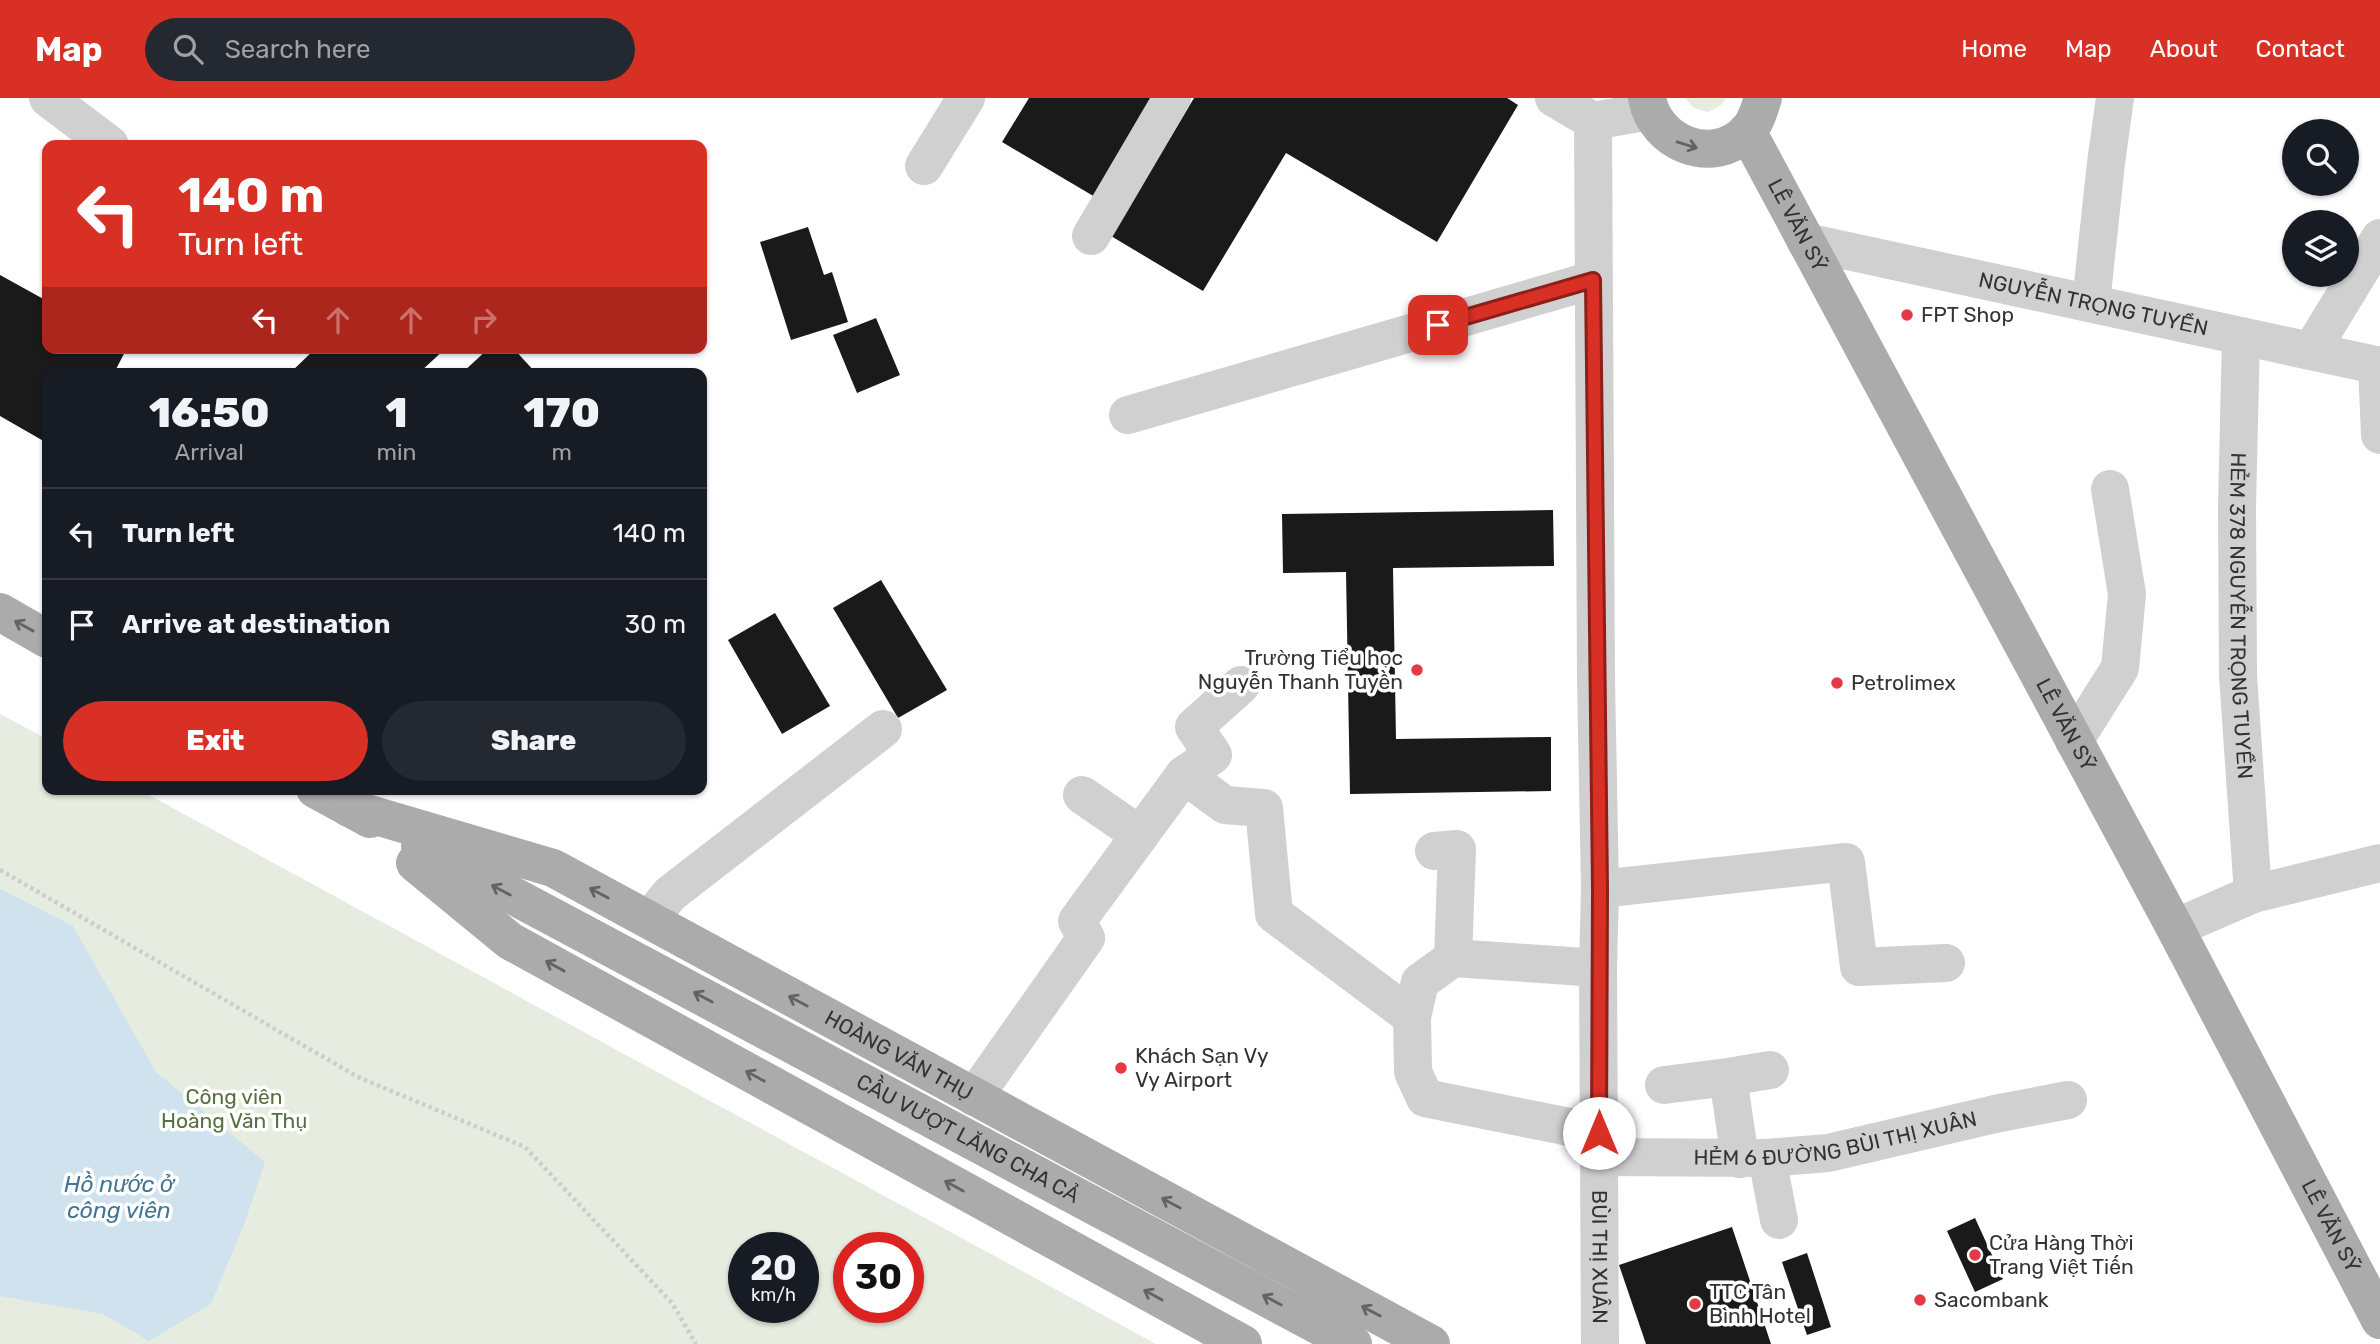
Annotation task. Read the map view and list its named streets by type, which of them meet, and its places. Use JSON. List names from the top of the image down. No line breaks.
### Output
{"streets":{"main road":["LÊ VĂN SỸ","HOÀNG VĂN THỤ","CẦU VƯỢT LĂNG CHA CẢ"],"street":["NGUYỄN TRỌNG TUYỂN","HẺM 378 NGUYỄN TRỌNG TUYỂN","HẺM 6 ĐƯỜNG BÙI THỊ XUÂN","BÙI THỊ XUÂN"]},"crossings":[["LÊ VĂN SỸ","NGUYỄN TRỌNG TUYỂN"],["NGUYỄN TRỌNG TUYỂN","HẺM 378 NGUYỄN TRỌNG TUYỂN"],["HOÀNG VĂN THỤ","CẦU VƯỢT LĂNG CHA CẢ"],["HẺM 6 ĐƯỜNG BÙI THỊ XUÂN","BÙI THỊ XUÂN"]],"one_way":["HOÀNG VĂN THỤ","CẦU VƯỢT LĂNG CHA CẢ"],"water":["Hồ nước ở công viên"],"parks":["Công viên Hoàng Văn Thụ"],"places":["FPT Shop","Trường Tiểu học Nguyễn Thanh Tuyền","Petrolimex","Khách Sạn Vy Vy Airport","Cửa Hàng Thời Trang Việt Tiến","Sacombank","TTC Tân Bình Hotel"],"page":{"header":"Map","search":"Search here","nav":["Home","Map","About","Contact"],"turn":["140 m","Turn left"],"eta":["16:50","Arrival","1","min","170","m"],"list":[{"name":"Turn left","value":"140 m"},{"name":"Arrive at destination","value":"30 m"}],"buttons":["Exit","Share"],"speed":"20 km/h","limit":"30"}}
